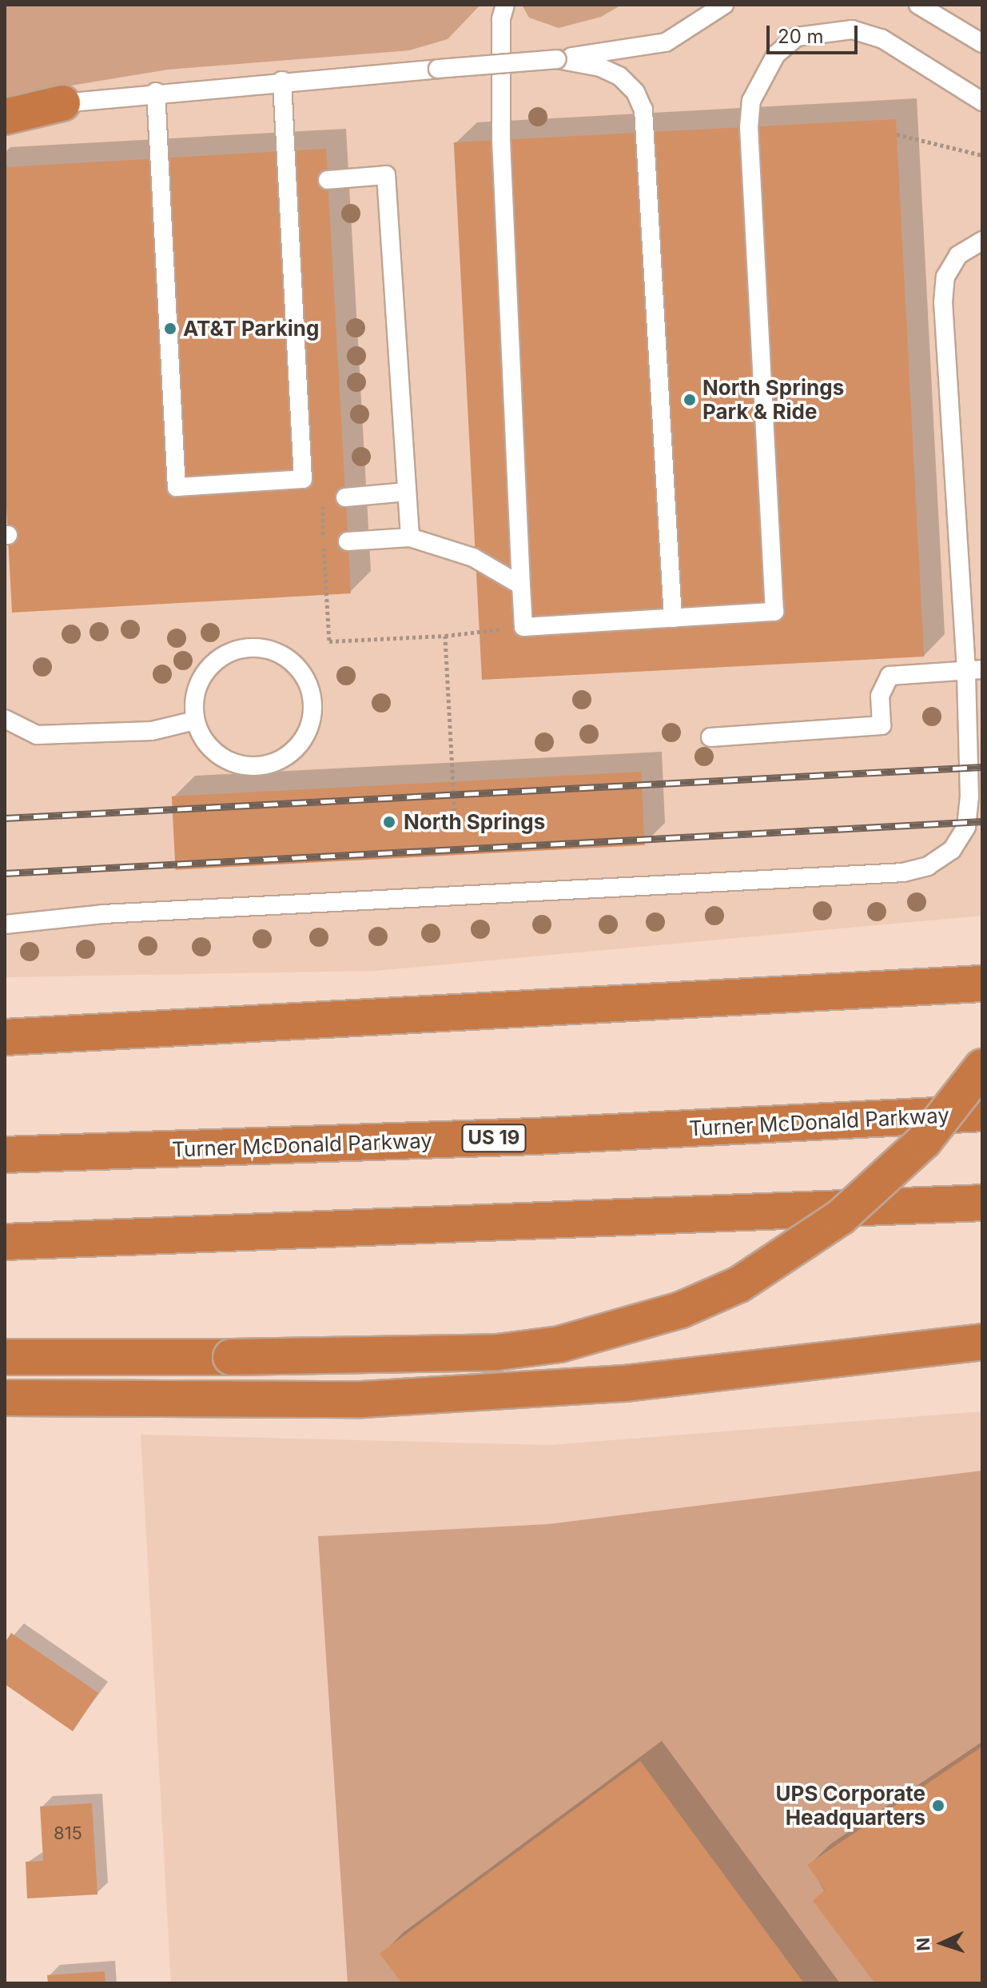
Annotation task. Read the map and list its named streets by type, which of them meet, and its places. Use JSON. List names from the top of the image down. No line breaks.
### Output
{"streets":{"highway":["Turner McDonald Parkway","US 19"]},"places":["AT&T Parking","North Springs Park & Ride","North Springs","UPS Corporate Headquarters"],"house_numbers":["815"],"scale_bar":"20 m","north":"left"}
